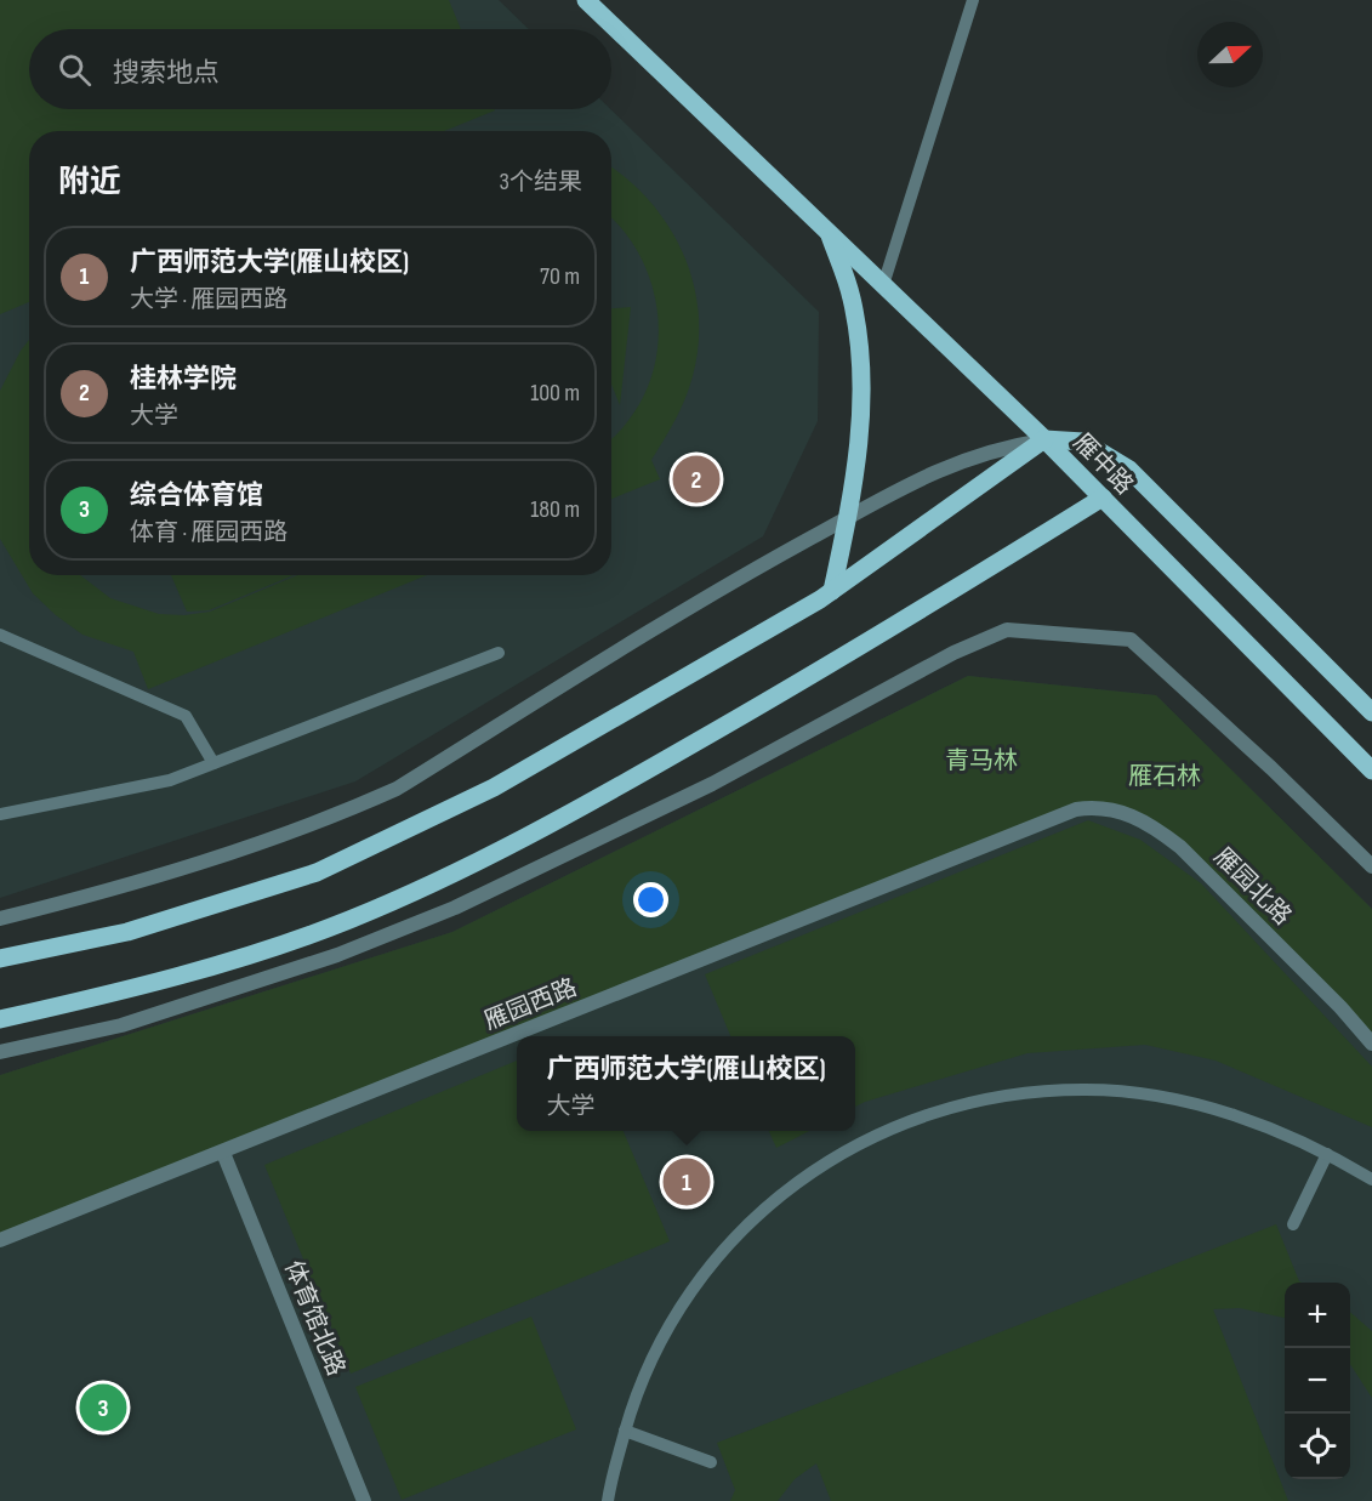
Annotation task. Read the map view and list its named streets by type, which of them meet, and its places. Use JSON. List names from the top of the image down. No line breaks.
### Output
{"streets":{"main road":["雁中路"],"street":["雁园北路","雁园西路","体育馆北路"]},"crossings":[["雁园北路","雁园西路"],["雁园西路","体育馆北路"]],"parks":["青马林","雁石林"],"north":"right","page":{"search":"搜索地点","heading":["附近","3个结果"],"list":[{"mark":"1","name":"广西师范大学(雁山校区)","note":"大学 · 雁园西路","value":"70 m"},{"mark":"2","name":"桂林学院","note":"大学","value":"100 m"},{"mark":"3","name":"综合体育馆","note":"体育 · 雁园西路","value":"180 m"}],"pins":["2","1","3"],"popup":["广西师范大学(雁山校区)","大学"],"map_buttons":["+","−"]}}
